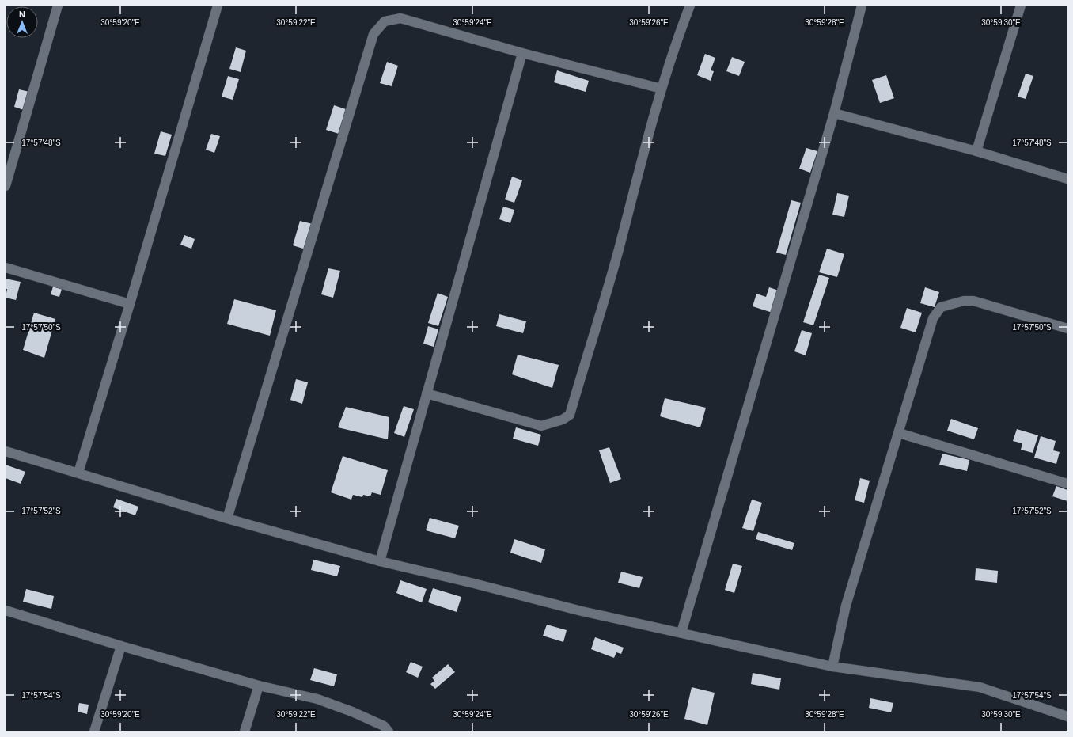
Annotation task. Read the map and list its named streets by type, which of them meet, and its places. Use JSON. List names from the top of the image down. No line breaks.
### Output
{"north":"top","coordinates":["30°59'20\"E","30°59'22\"E","30°59'24\"E","30°59'26\"E","30°59'28\"E","30°59'30\"E","17°57'48\"S","17°57'50\"S","17°57'52\"S","17°57'54\"S"]}
